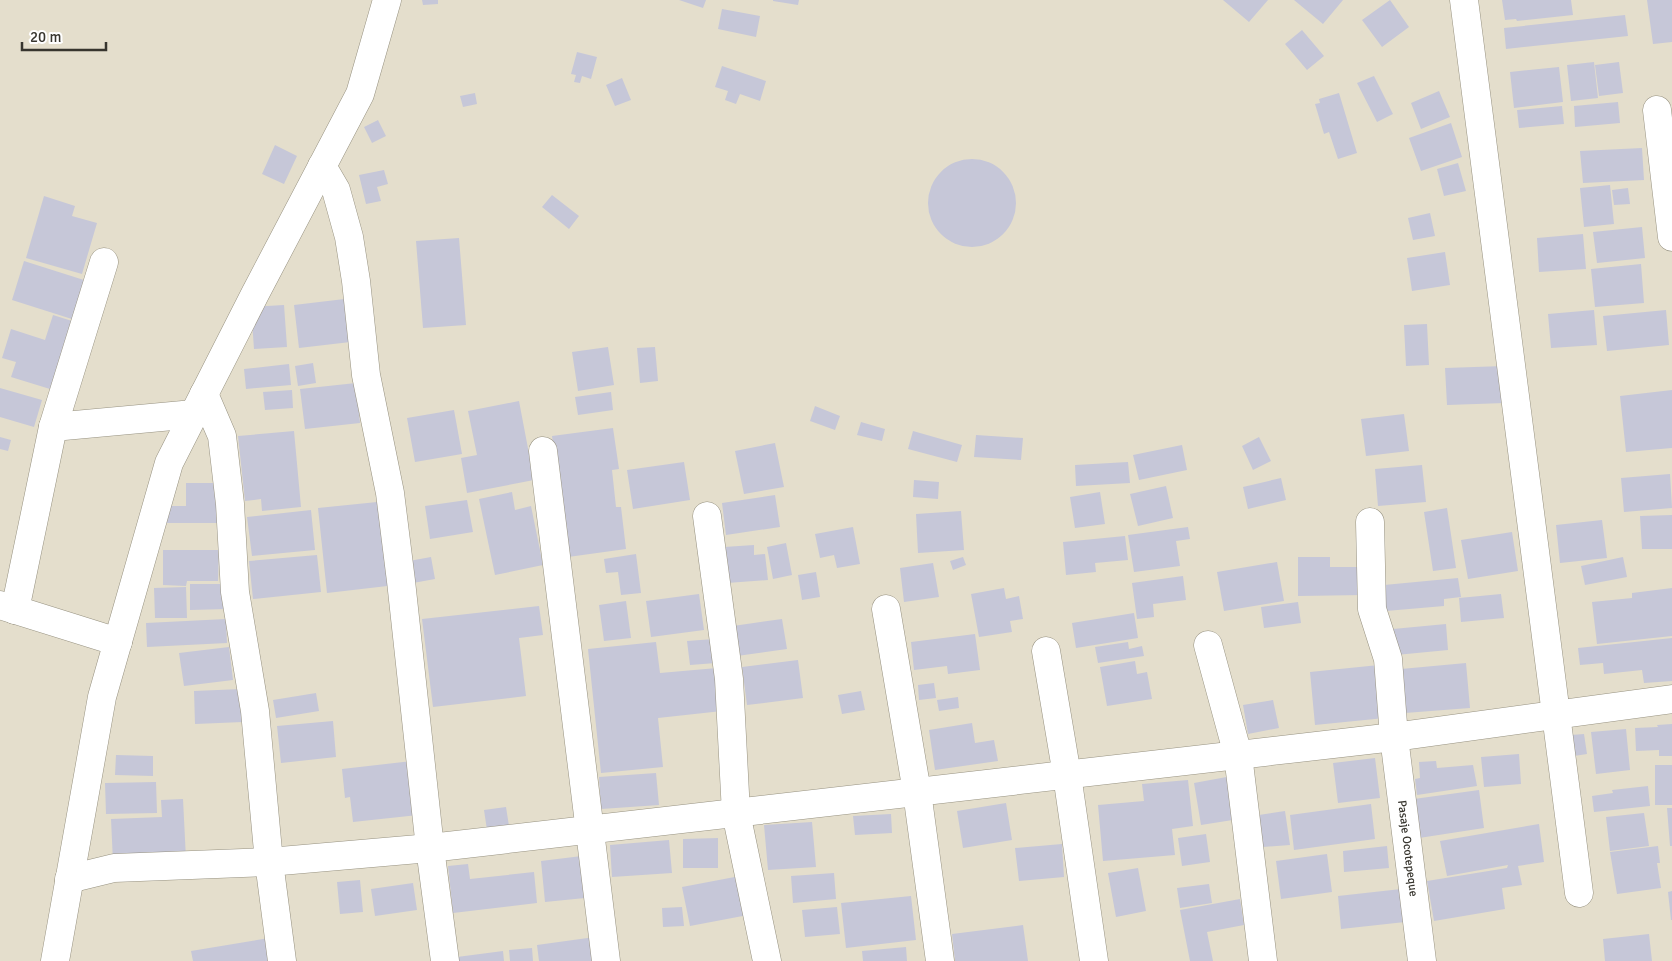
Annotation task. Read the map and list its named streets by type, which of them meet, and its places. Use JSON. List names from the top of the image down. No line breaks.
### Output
{"streets":{"street":["Pasaje Ocotepeque"]},"scale_bar":"20 m"}
